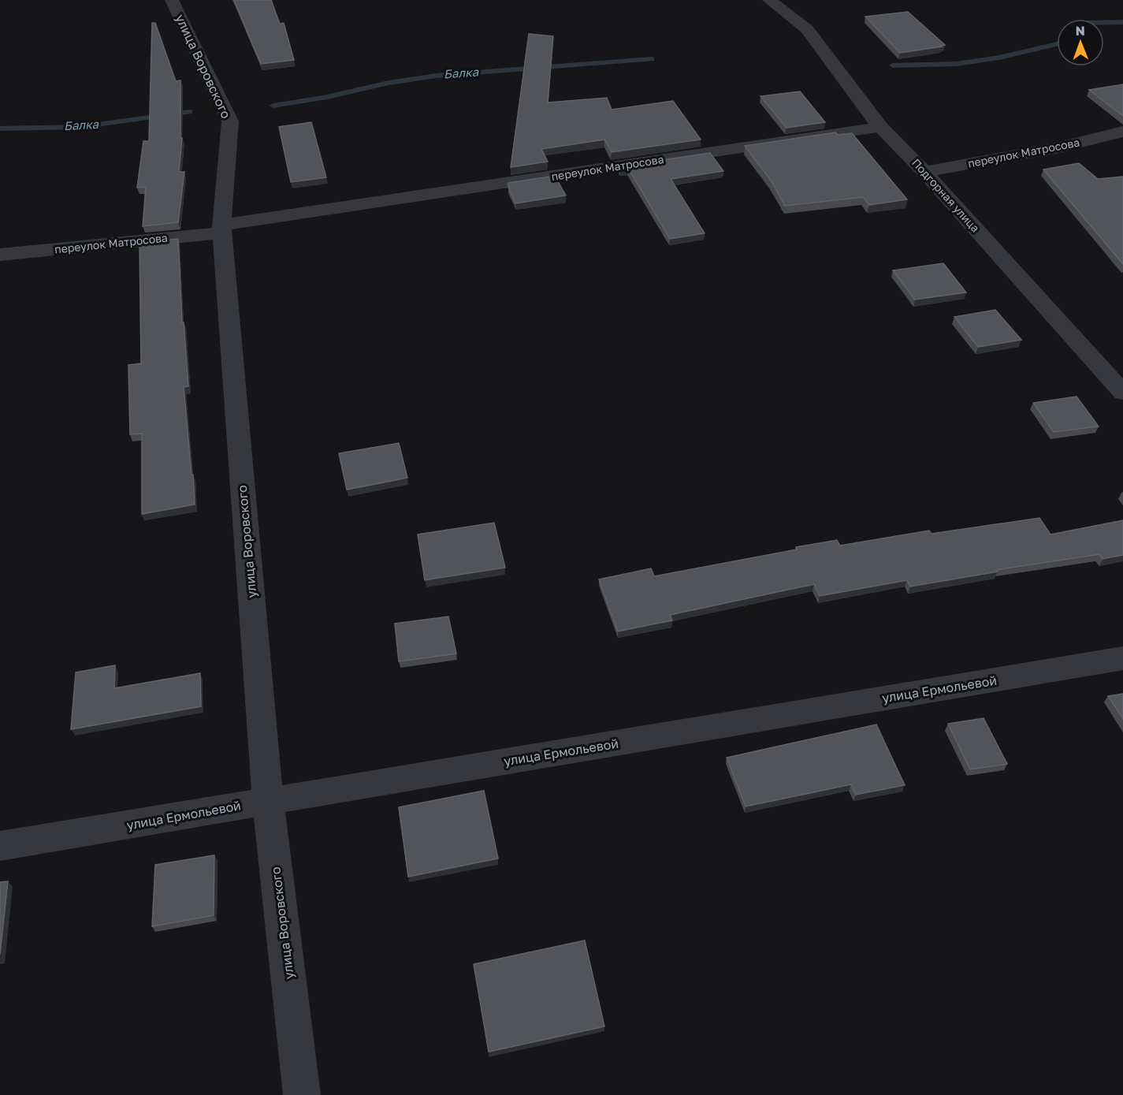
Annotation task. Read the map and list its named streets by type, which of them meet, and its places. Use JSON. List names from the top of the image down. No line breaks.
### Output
{"streets":{"street":["улица Воровского","переулок Матросова","Подгорная улица","улица Ермольевой"]},"crossings":[["улица Воровского","переулок Матросова"],["улица Воровского","улица Ермольевой"],["переулок Матросова","Подгорная улица"]],"water":["Балка"],"north":"top"}
